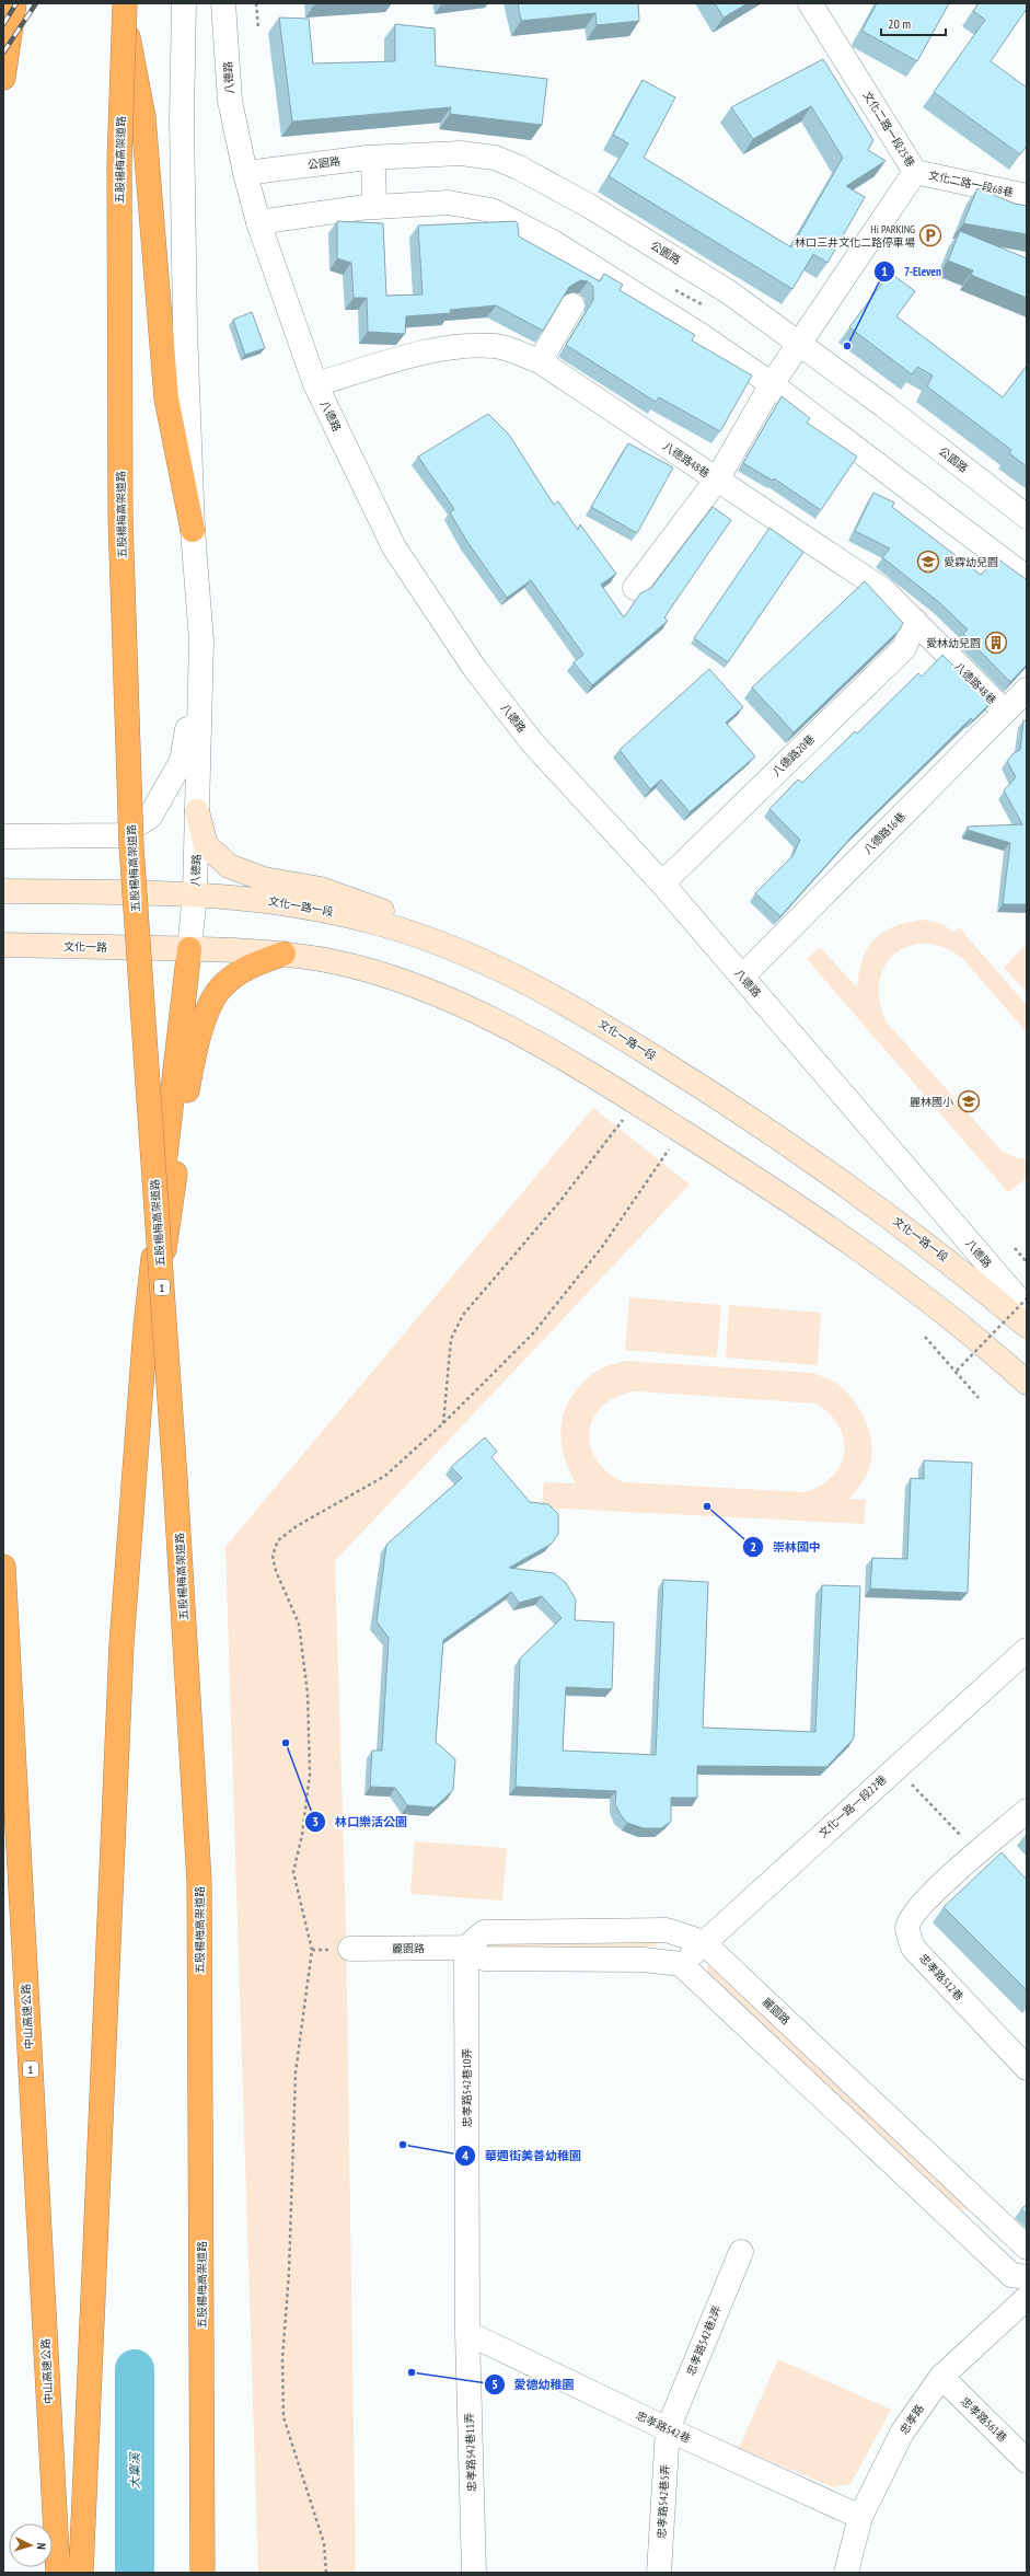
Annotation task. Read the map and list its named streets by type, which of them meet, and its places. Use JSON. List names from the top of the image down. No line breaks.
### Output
{"streets":{"highway":["五股楊梅高架道路","1","中山高速公路"],"main road":["文化一路一段","文化一路"],"street":["八德路","文化二路一段25巷","公園路","文化二路一段68巷","八德路48巷","八德路20巷","八德路16巷","文化一路一段22巷","麗園路","忠孝路512巷","忠孝路542巷10弄","忠孝路542巷2弄","忠孝路","忠孝路561巷","忠孝路542巷","忠孝路542巷11弄","忠孝路542巷5弄"]},"crossings":[["八德路","公園路"],["八德路","八德路48巷"],["八德路","八德路20巷"],["八德路","八德路16巷"],["八德路","文化一路一段"],["八德路","文化一路"],["文化二路一段25巷","公園路"],["文化二路一段25巷","文化二路一段68巷"],["文化二路一段25巷","八德路48巷"],["八德路48巷","八德路20巷"],["八德路48巷","八德路16巷"],["文化一路一段22巷","麗園路"],["麗園路","忠孝路542巷10弄"],["忠孝路542巷10弄","忠孝路542巷"],["忠孝路542巷10弄","忠孝路542巷11弄"],["忠孝路542巷2弄","忠孝路542巷"],["忠孝路542巷2弄","忠孝路542巷5弄"],["忠孝路","忠孝路561巷"],["忠孝路","忠孝路542巷"],["忠孝路542巷","忠孝路542巷11弄"],["忠孝路542巷","忠孝路542巷5弄"]],"water":["大窠溪"],"places":{"parking":["Hi PARKING 林口三井文化二路停車場"],"other":["7-Eleven","崇林國中","林口樂活公園","華邇街美善幼稚園","愛德幼稚園"],"school or university":["愛霖幼兒園","麗林國小"],"building":["愛林幼兒園"]},"scale_bar":"20 m","north":"right"}
